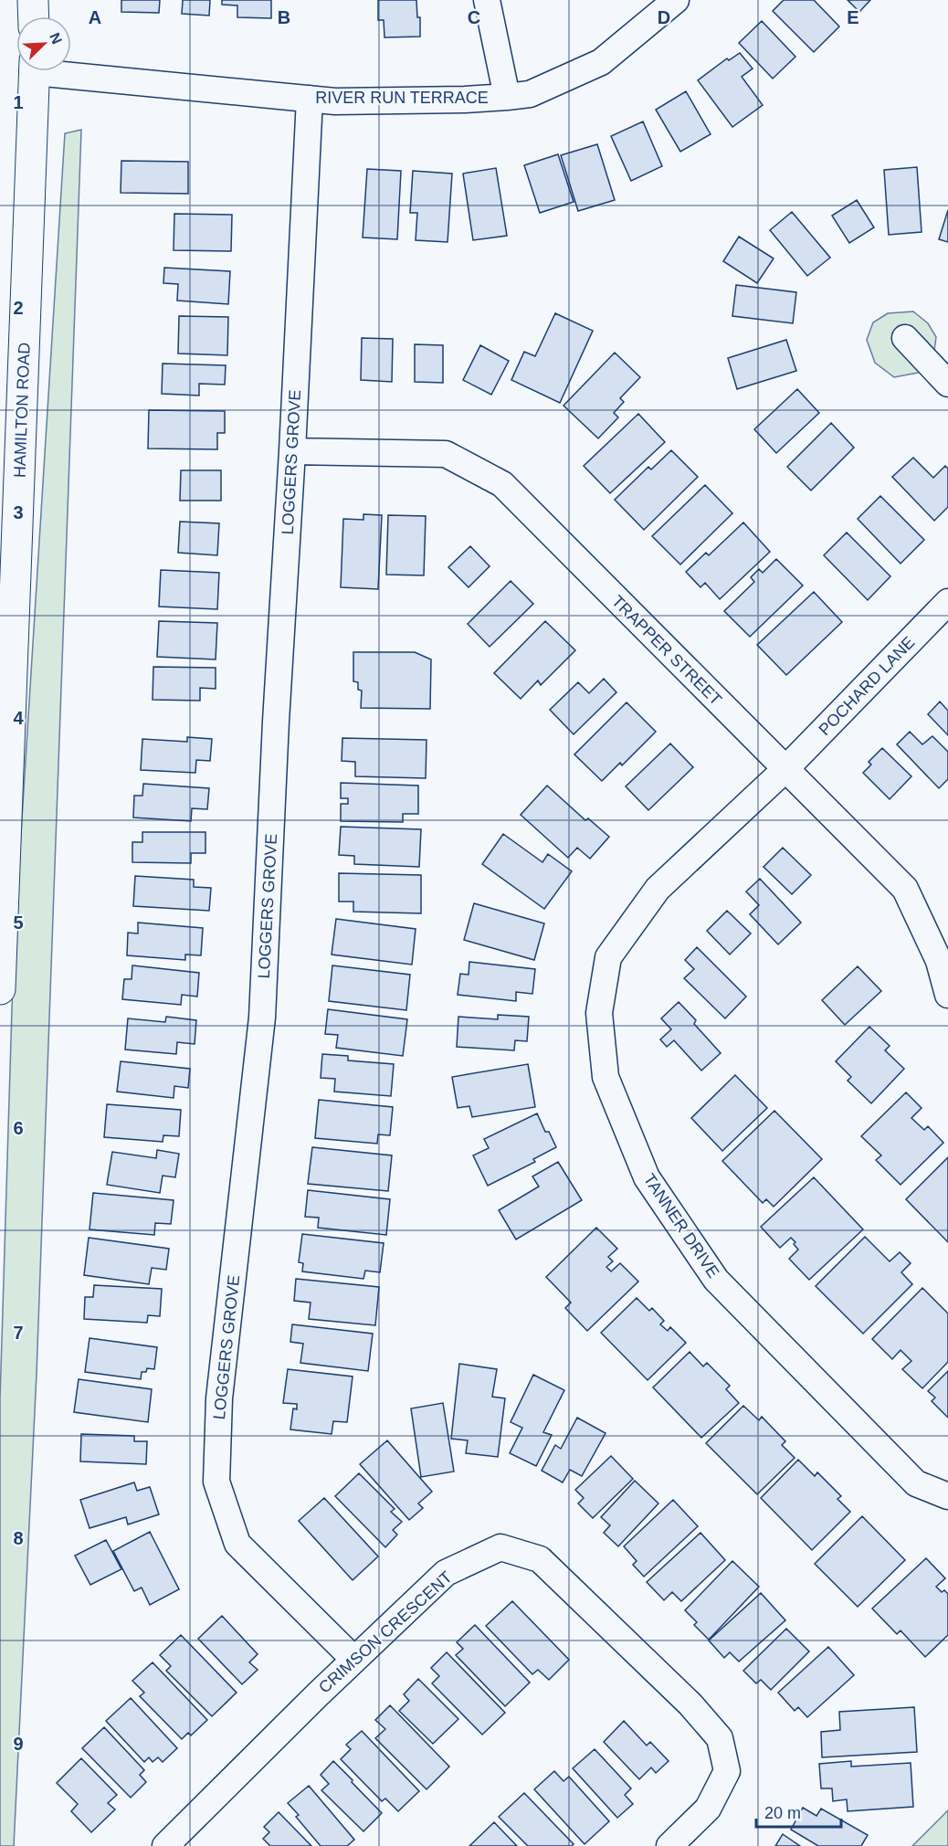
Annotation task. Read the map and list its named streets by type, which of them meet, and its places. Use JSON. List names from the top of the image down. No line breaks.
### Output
{"streets":{"main road":["HAMILTON ROAD"],"street":["RIVER RUN TERRACE","LOGGERS GROVE","TRAPPER STREET","POCHARD LANE","TANNER DRIVE","CRIMSON CRESCENT"]},"crossings":[["RIVER RUN TERRACE","LOGGERS GROVE"],["LOGGERS GROVE","TRAPPER STREET"],["LOGGERS GROVE","CRIMSON CRESCENT"],["TRAPPER STREET","POCHARD LANE"],["TRAPPER STREET","TANNER DRIVE"],["POCHARD LANE","TANNER DRIVE"]],"scale_bar":"20 m","north":"top right","grid":{"columns":["A","B","C","D","E"],"rows":["1","2","3","4","5","6","7","8","9"]}}
